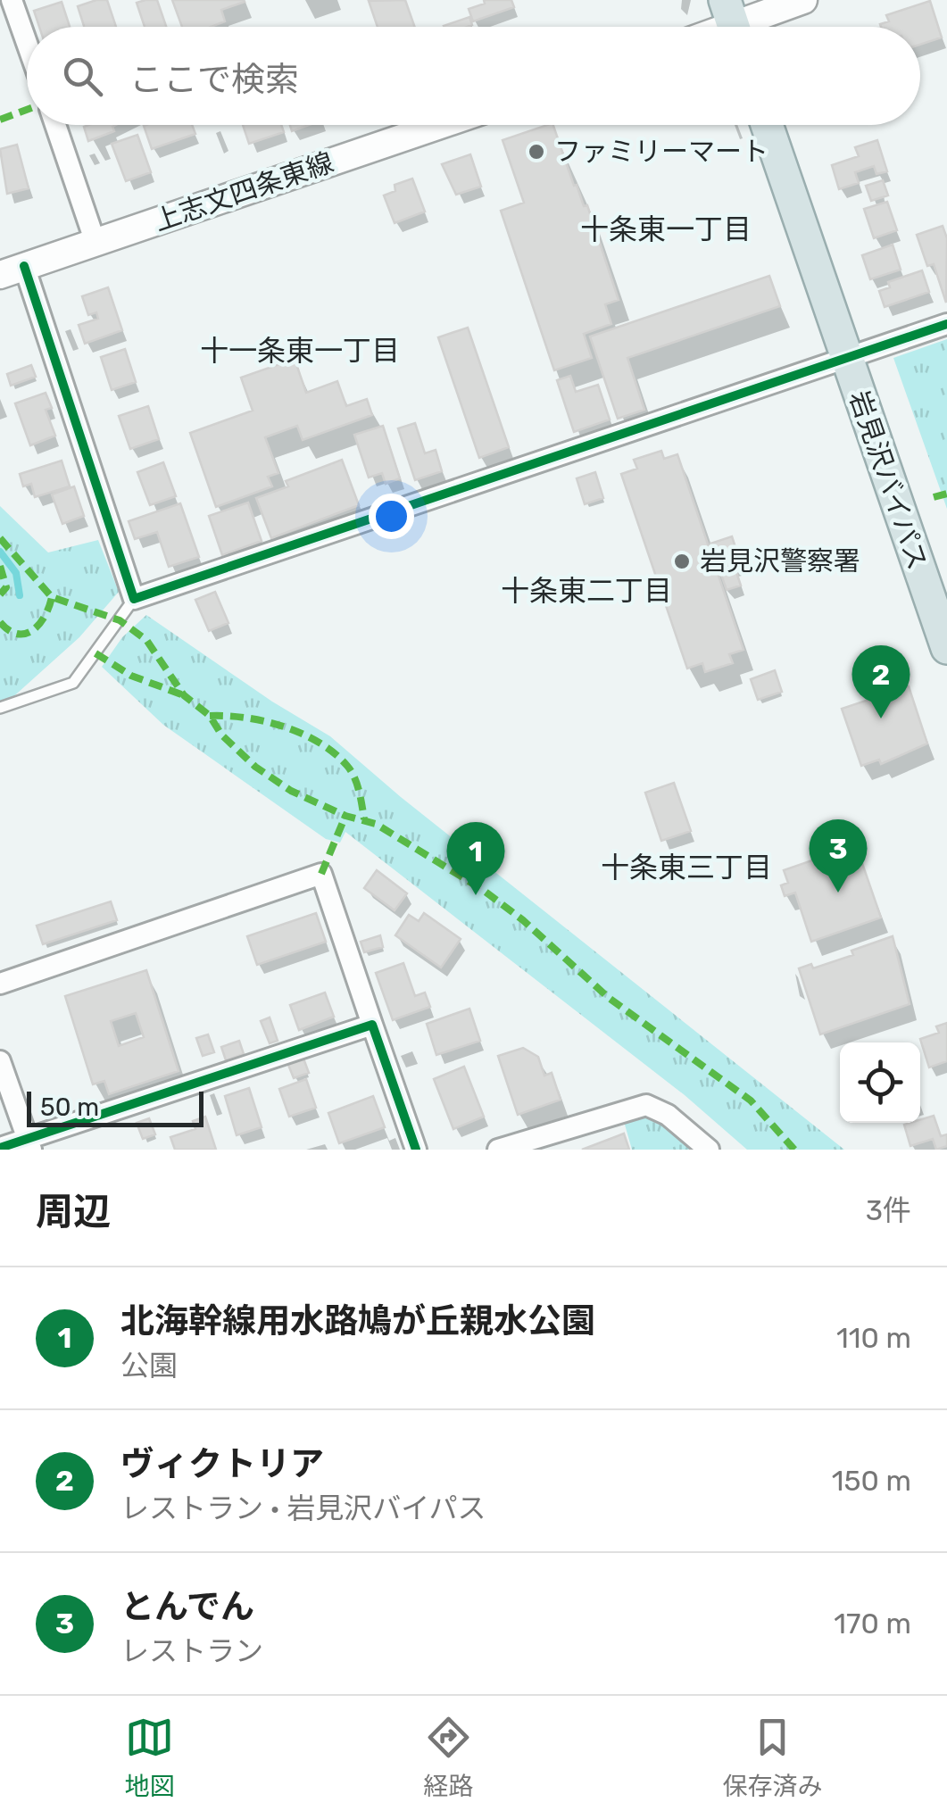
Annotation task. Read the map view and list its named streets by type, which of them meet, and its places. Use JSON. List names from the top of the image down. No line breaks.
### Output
{"streets":{"highway":["岩見沢バイパス"],"main road":["上志文四条東線"]},"districts":["十条東一丁目","十一条東一丁目","十条東二丁目","十条東三丁目"],"places":["ファミリーマート","岩見沢警察署"],"scale_bar":"50 m","page":{"search":"ここで検索","pins":["2","3","1"],"scale":"50 m","heading":["周辺","3件"],"list":[{"mark":"1","name":"北海幹線用水路鳩が丘親水公園","note":"公園","value":"110 m"},{"mark":"2","name":"ヴィクトリア","note":"レストラン · 岩見沢バイパス","value":"150 m"},{"mark":"3","name":"とんでん","note":"レストラン","value":"170 m"}],"nav":["地図","経路","保存済み"]}}
